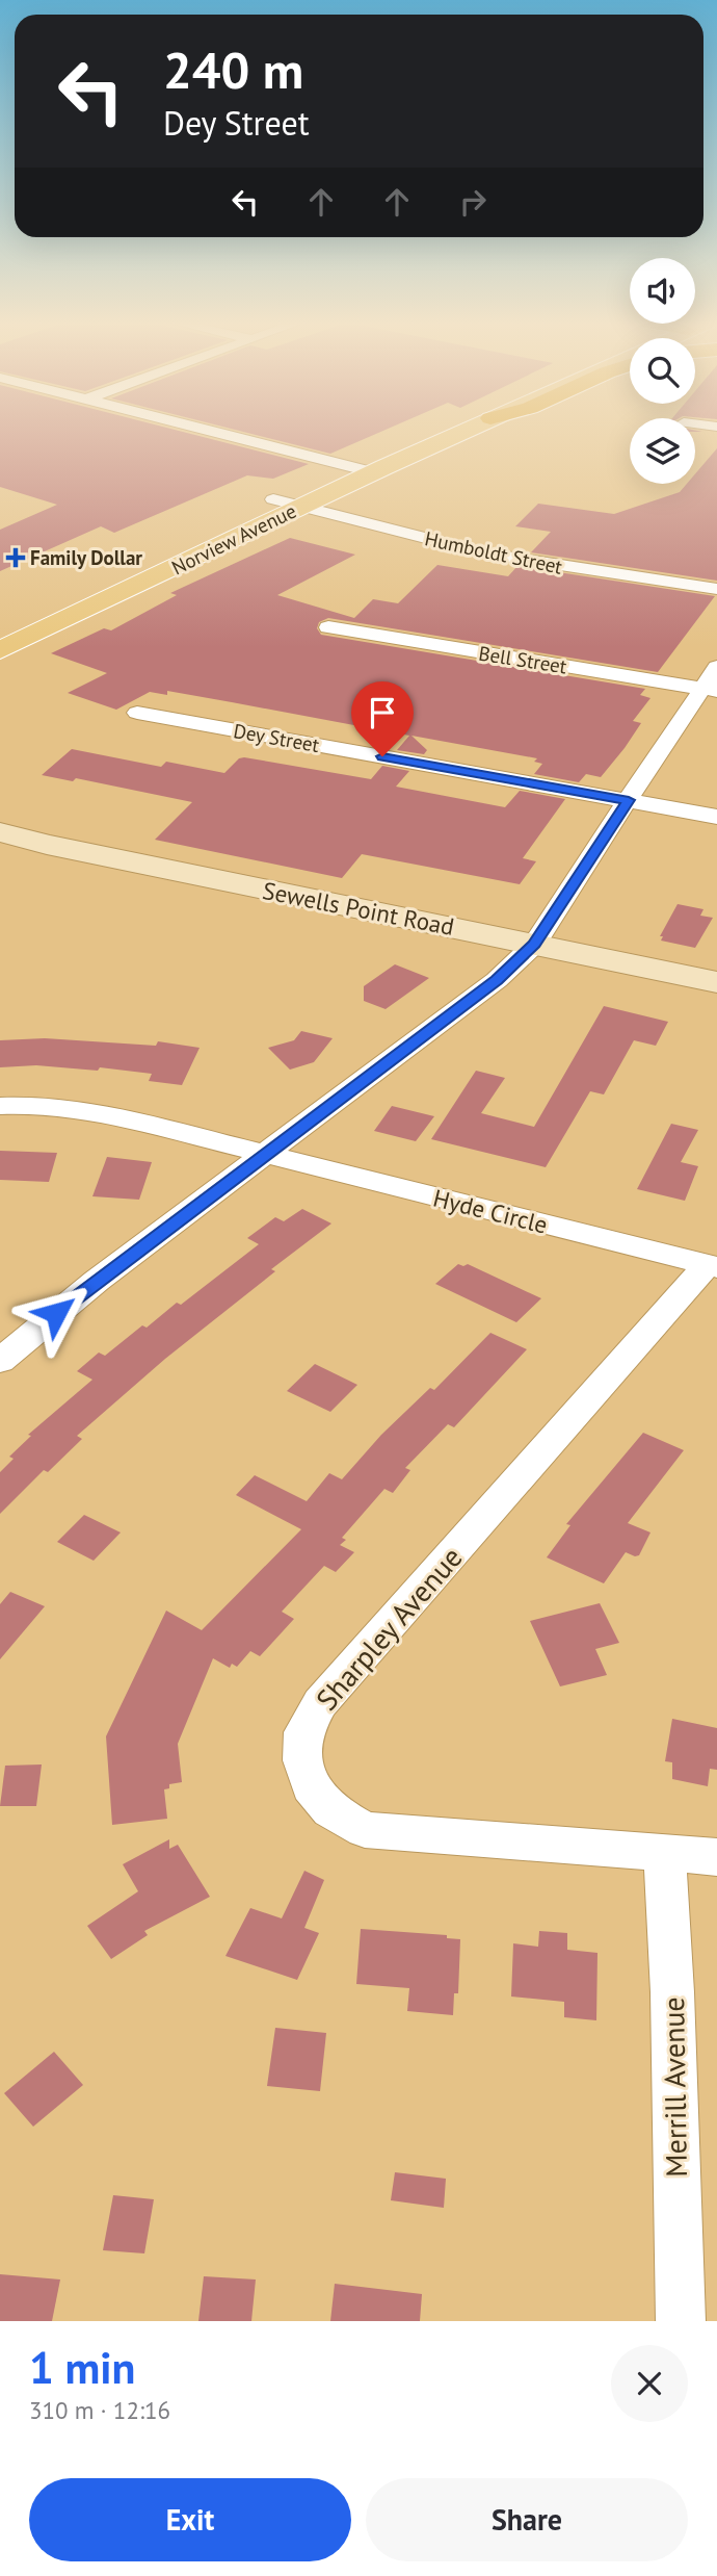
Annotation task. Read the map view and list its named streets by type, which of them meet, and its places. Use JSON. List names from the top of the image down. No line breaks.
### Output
{"streets":{"main road":["Norview Avenue","Sewells Point Road"],"street":["Humboldt Street","Bell Street","Dey Street","Hyde Circle","Sharpley Avenue","Merrill Avenue"]},"crossings":[["Norview Avenue","Humboldt Street"],["Hyde Circle","Sharpley Avenue"],["Sharpley Avenue","Merrill Avenue"]],"places":{"health":["Family Dollar"]},"page":{"turn":["240 m","Dey Street"],"heading":["1 min","310 m · 12:16"],"buttons":["Exit","Share"]}}
